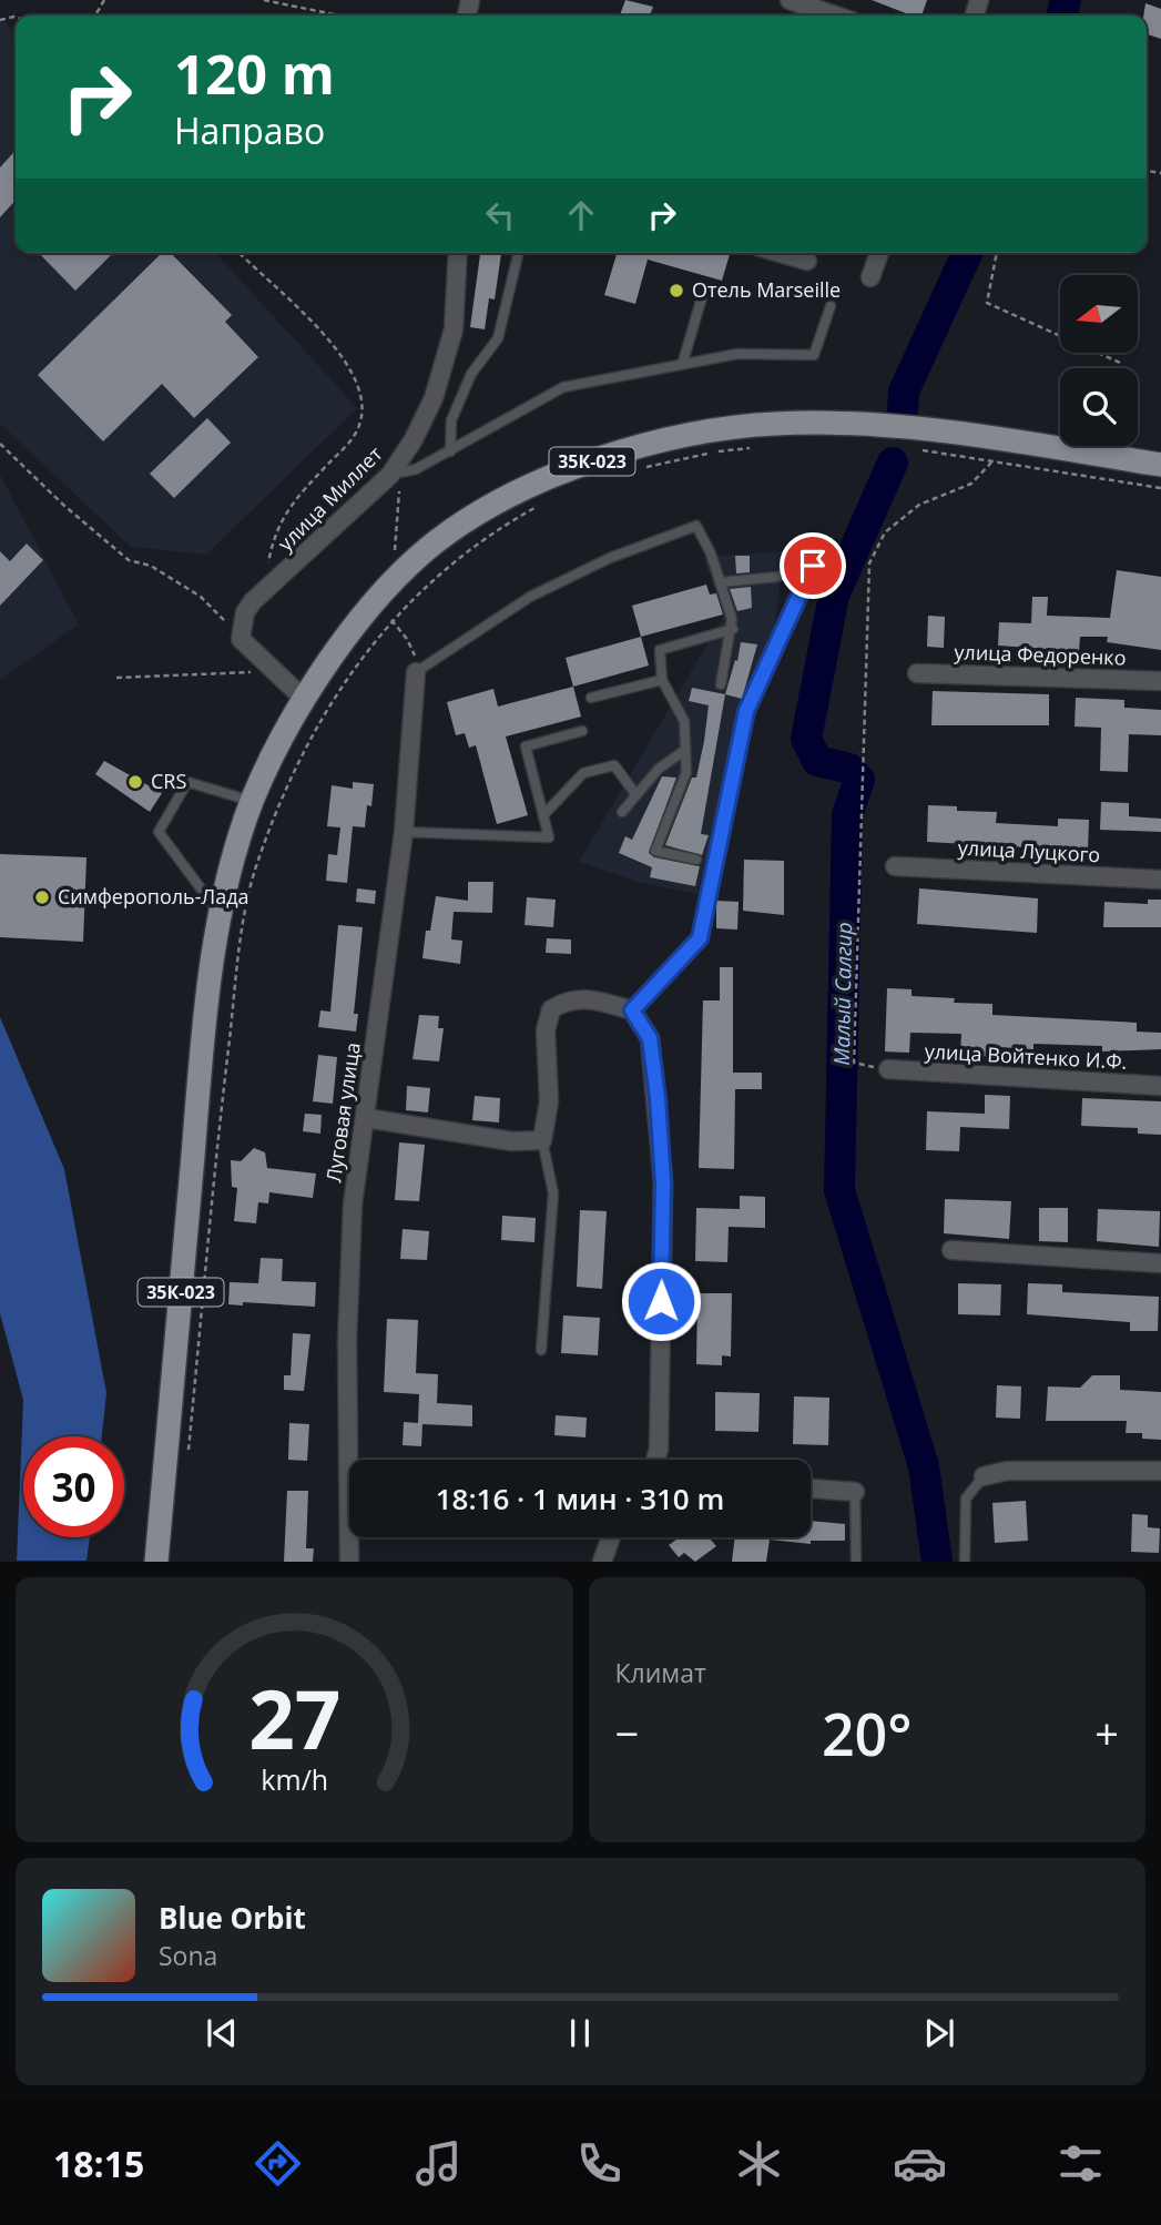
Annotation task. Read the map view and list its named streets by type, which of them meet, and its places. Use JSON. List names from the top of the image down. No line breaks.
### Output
{"streets":{"main road":["35К-023"],"street":["улица Миллет","улица Федоренко","улица Луцкого","улица Войтенко И.Ф.","Луговая улица"]},"water":["Малый Салгир"],"places":["Отель Marseille","CRS","Симферополь-Лада"],"north":"left","page":{"turn":["120 m","Направо"],"limit":"30","trip":"18:16 · 1 мин · 310 m","tile":"Климат","heat":["−","20°","+"],"song":["Blue Orbit","Sona"],"tabs":"18:15","gauge":["27","km/h"]}}
